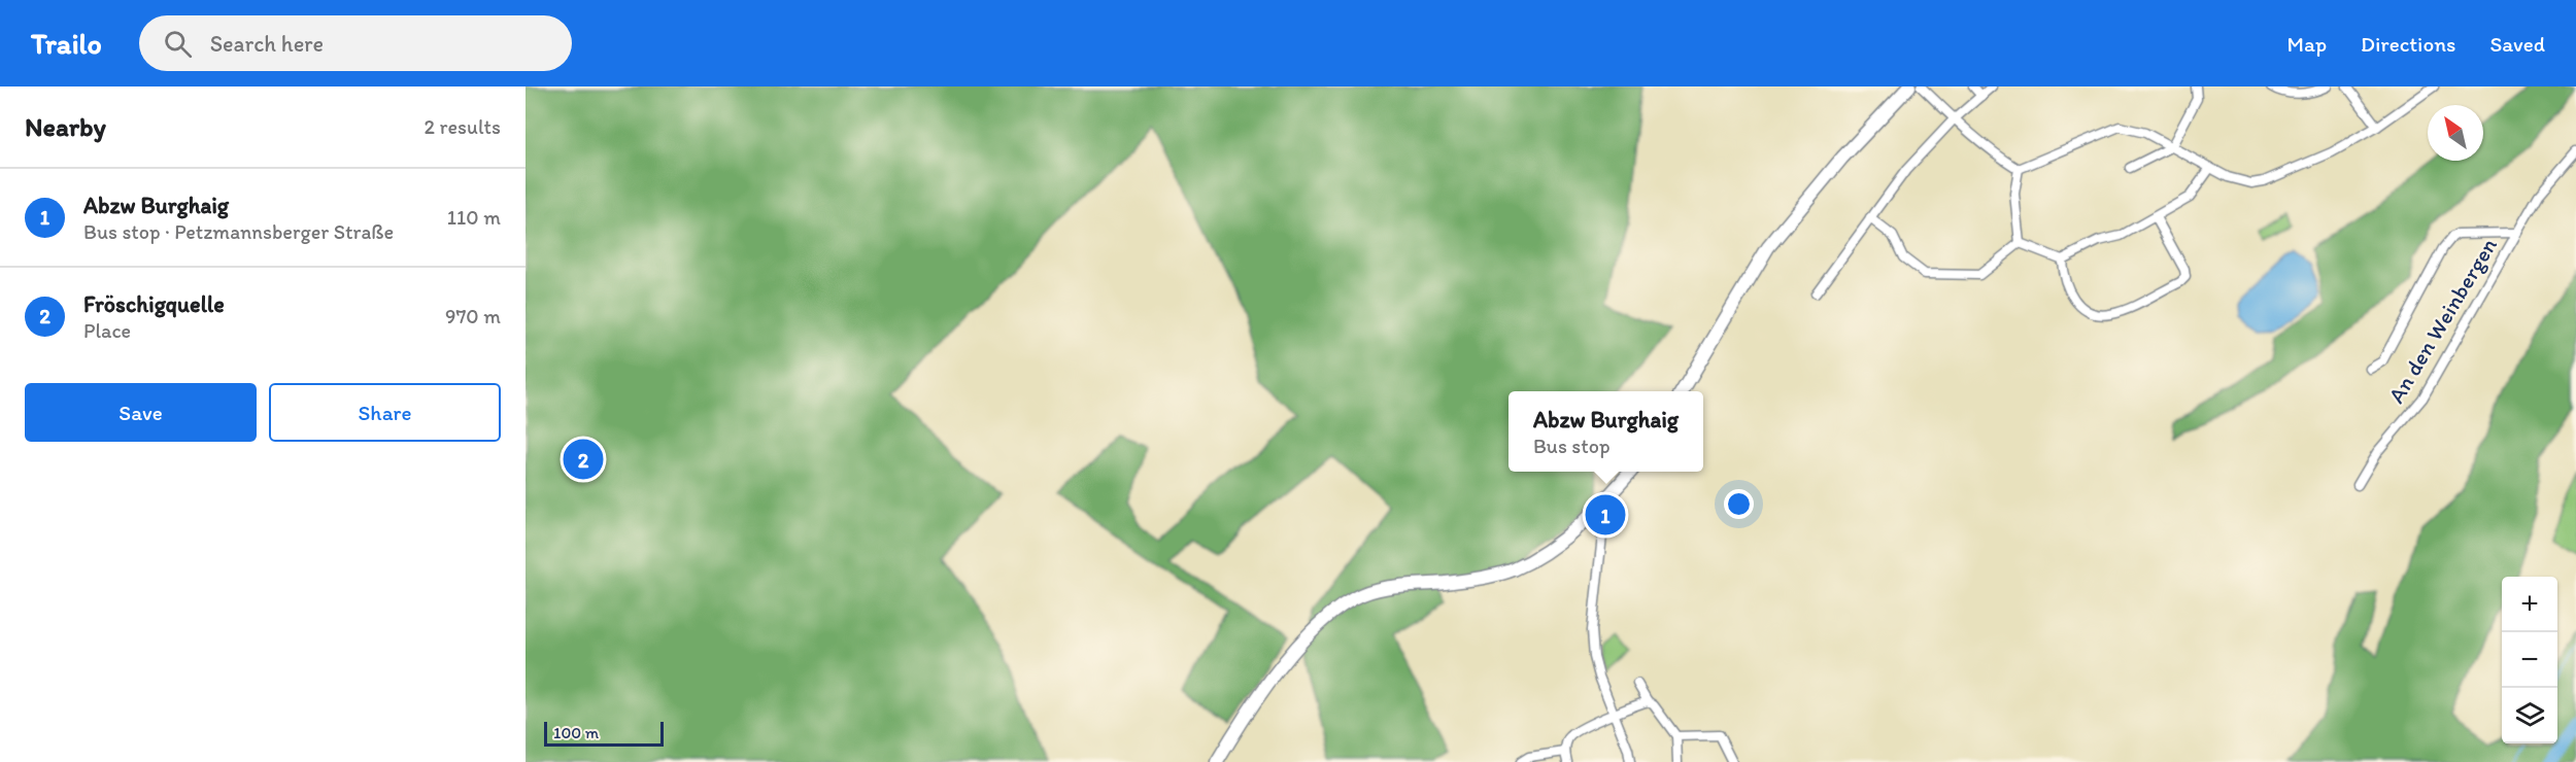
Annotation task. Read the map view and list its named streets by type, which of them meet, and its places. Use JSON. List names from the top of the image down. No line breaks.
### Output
{"streets":{"street":["An den Weinbergen"]},"scale_bar":"100 m","north":"top left","page":{"header":"Trailo","search":"Search here","nav":["Map","Directions","Saved"],"heading":["Nearby","2 results"],"list":[{"mark":"1","name":"Abzw Burghaig","note":"Bus stop · Petzmannsberger Straße","value":"110 m"},{"mark":"2","name":"Fröschigquelle","note":"Place","value":"970 m"}],"buttons":["Save","Share"],"popup":["Abzw Burghaig","Bus stop"],"pins":["2","1"],"map_buttons":["+","−"],"scale":"100 m"}}
